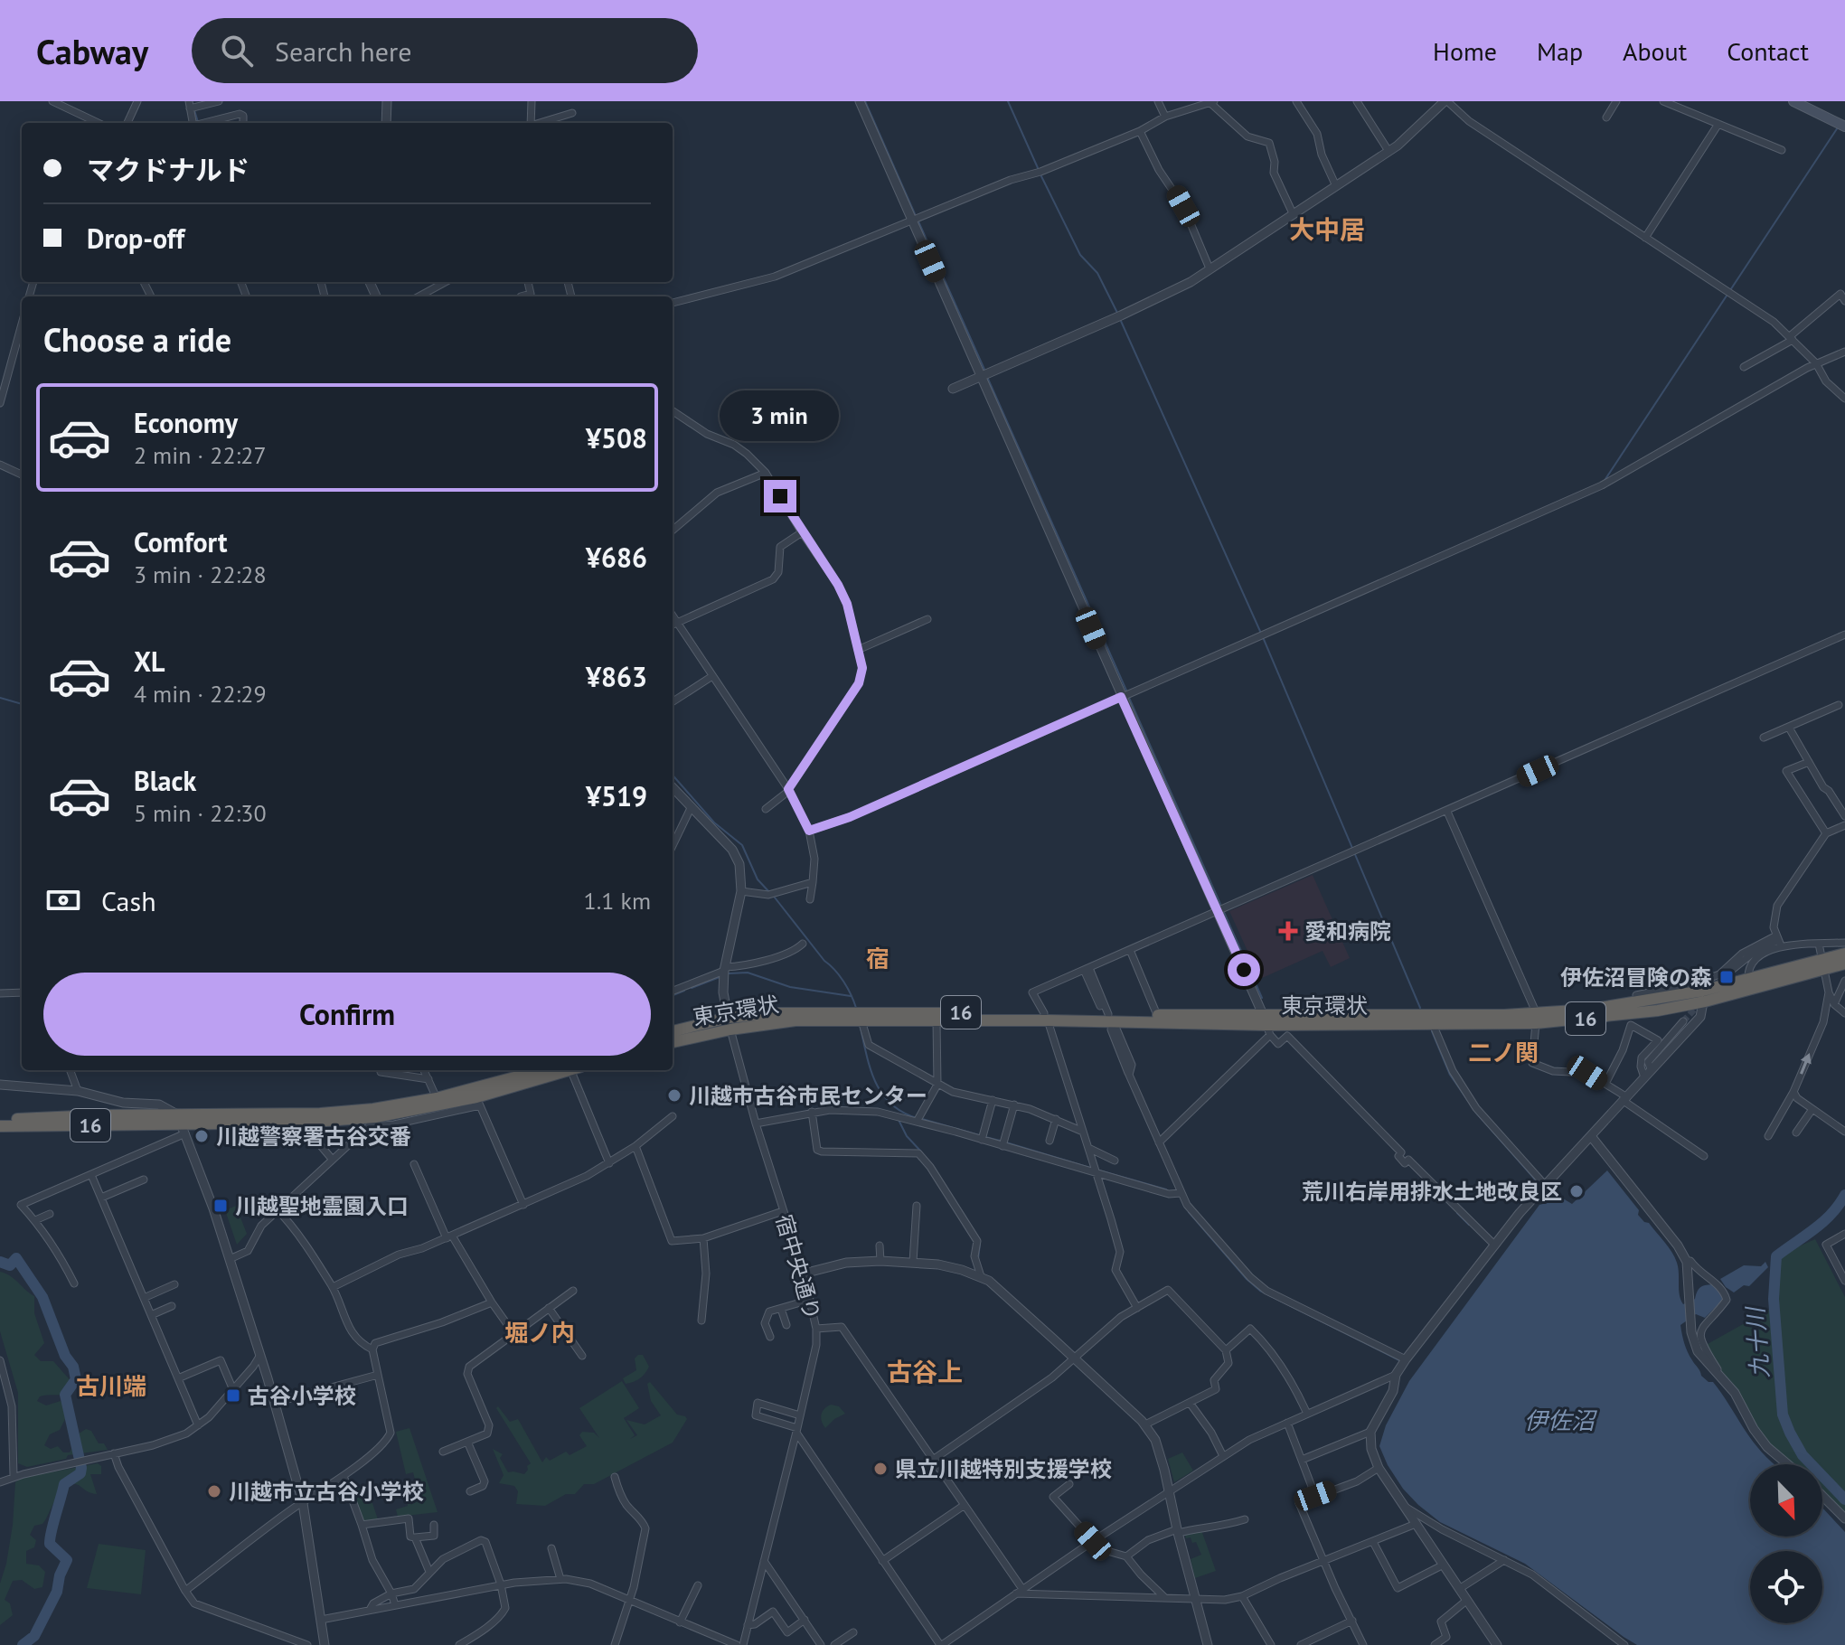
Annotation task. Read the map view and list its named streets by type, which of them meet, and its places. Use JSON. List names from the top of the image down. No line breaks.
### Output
{"streets":{"highway":["東京環状","16"],"street":["宿中央通り"]},"crossings":[["東京環状","宿中央通り"]],"districts":["大中居","宿","二ノ関","堀ノ内","古谷上","古川端"],"water":["九十川","伊佐沼"],"places":{"health":["愛和病院"],"transit":["伊佐沼冒険の森","川越聖地霊園入口","古谷小学校"],"other":["川越市古谷市民センター","川越警察署古谷交番","荒川右岸用排水土地改良区","県立川越特別支援学校","川越市立古谷小学校"]},"north":"bottom right","page":{"header":"Cabway","search":"Search here","nav":["Home","Map","About","Contact"],"banner":["マクドナルド","Drop-off"],"heading":"Choose a ride","list":[{"name":"Economy","note":"2 min · 22:27","value":"¥508"},{"name":"Comfort","note":"3 min · 22:28","value":"¥686"},{"name":"XL","note":"4 min · 22:29","value":"¥863"},{"name":"Black","note":"5 min · 22:30","value":"¥519"}],"bubble":"3 min","pay":["Cash","1.1 km"],"buttons":"Confirm"}}
